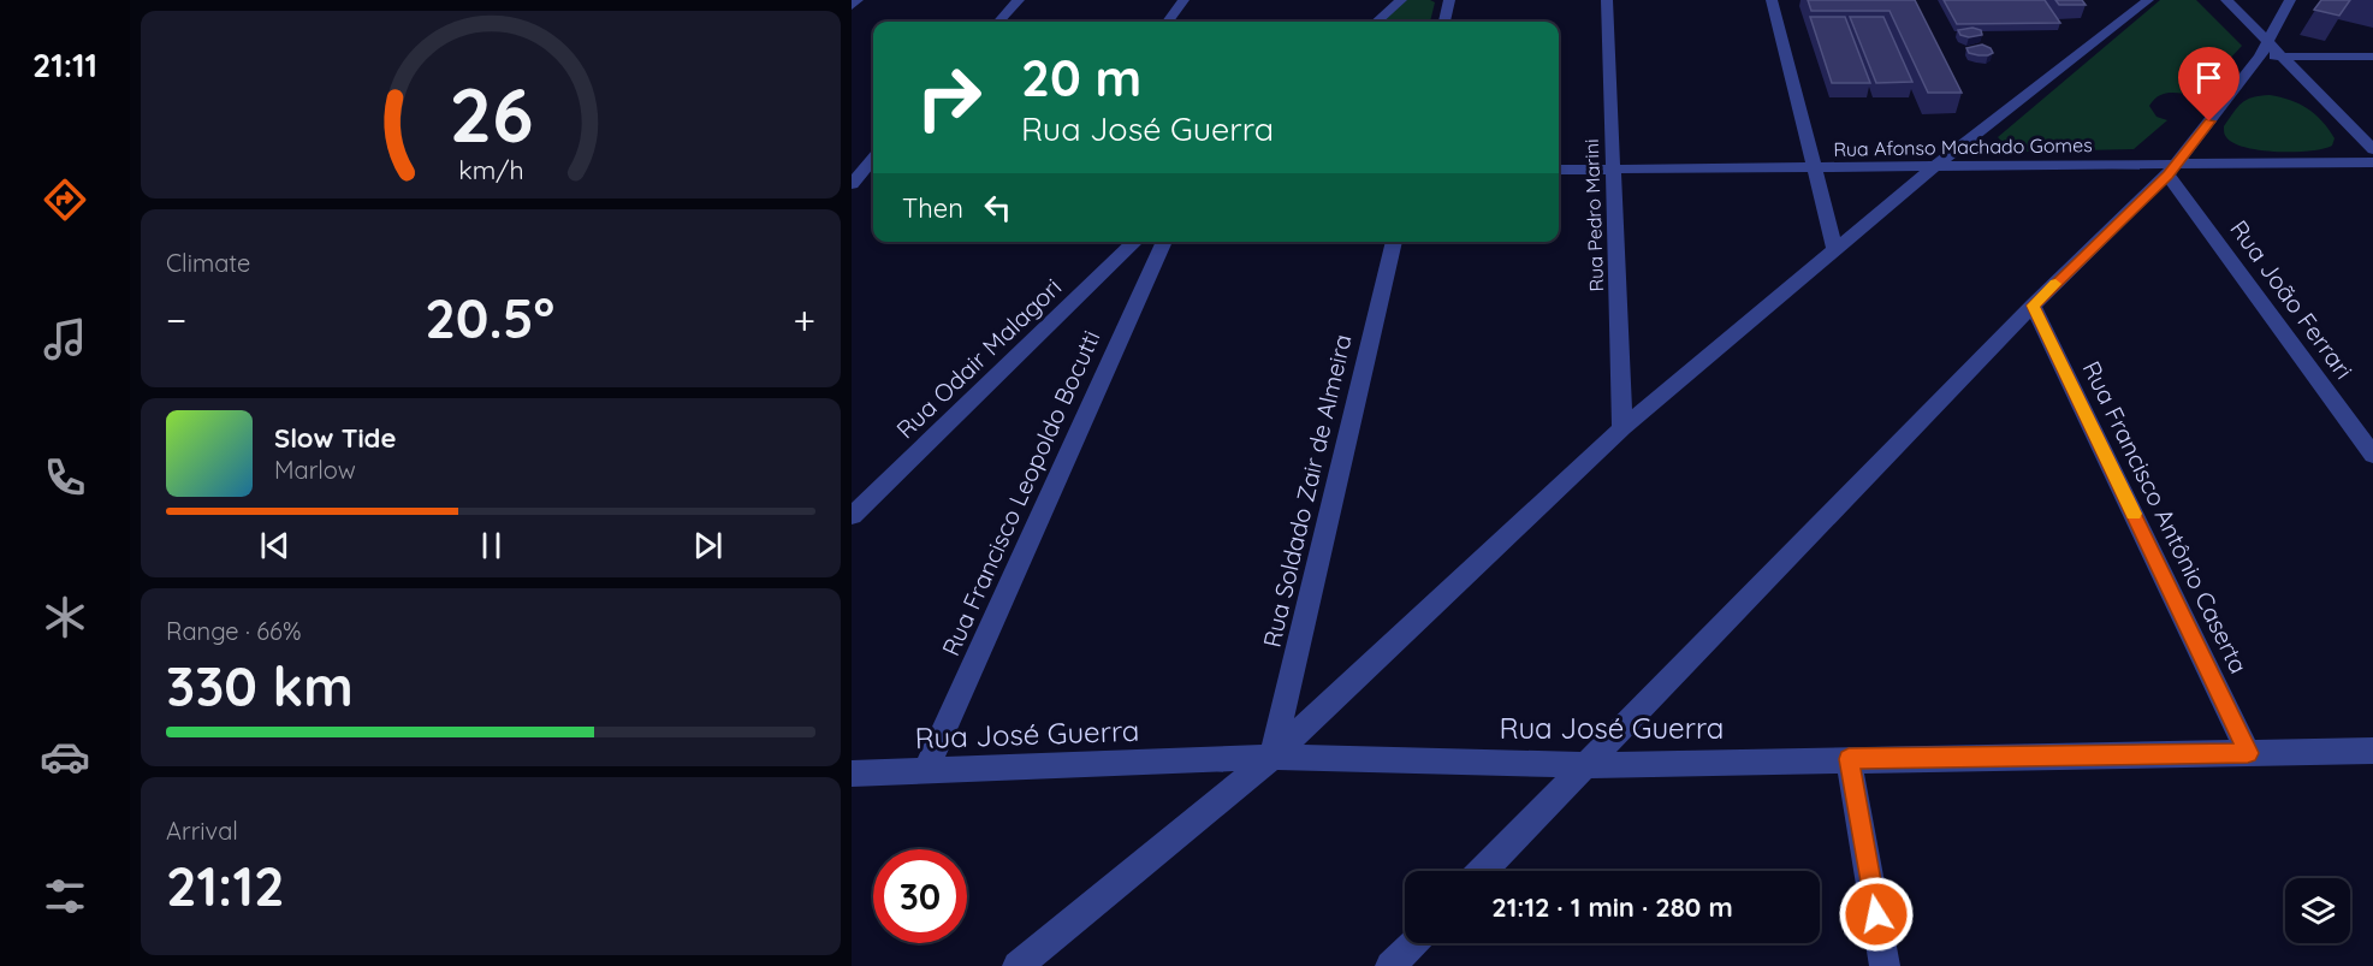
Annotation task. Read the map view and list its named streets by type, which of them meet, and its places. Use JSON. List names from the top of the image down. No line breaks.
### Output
{"streets":{"street":["Rua Afonso Machado Gomes","Rua Pedro Marini","Rua João Ferrari","Rua Odair Malagori","Rua Soldado Zair de Almeira","Rua Francisco Leopoldo Bocutti","Rua Francisco Antônio Caserta","Rua José Guerra"]},"crossings":[["Rua Afonso Machado Gomes","Rua Pedro Marini"],["Rua Afonso Machado Gomes","Rua João Ferrari"],["Rua Soldado Zair de Almeira","Rua José Guerra"],["Rua Francisco Leopoldo Bocutti","Rua José Guerra"],["Rua Francisco Antônio Caserta","Rua José Guerra"]],"page":{"tabs":"21:11","turn":["20 m","Rua José Guerra"],"then":"Then","tile":["Climate",["Range · 66%","330 km"],["Arrival","21:12"]],"heat":["−","20.5°","+"],"song":["Slow Tide","Marlow"],"limit":"30","trip":"21:12 · 1 min · 280 m","gauge":["26","km/h"]}}
